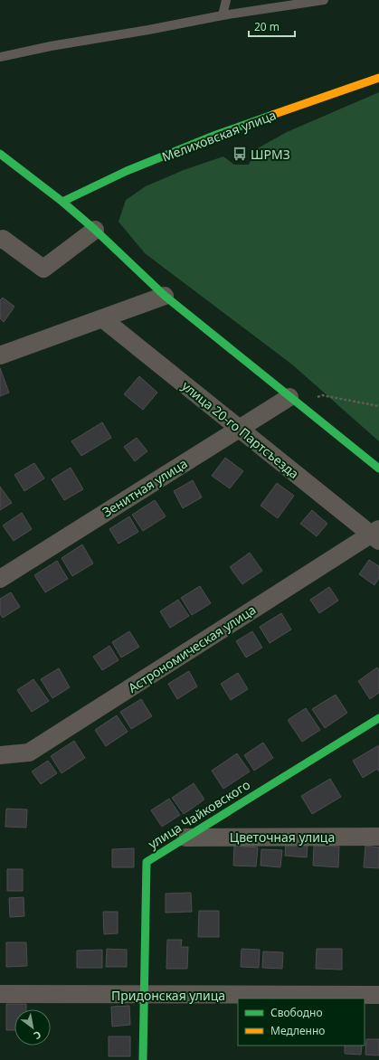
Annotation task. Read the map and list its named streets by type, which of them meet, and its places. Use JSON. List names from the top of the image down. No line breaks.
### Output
{"streets":{"main road":["Мелиховская улица","улица Чайковского"],"street":["улица 20-го Партсъезда","Зенитная улица","Астрономическая улица","Цветочная улица","Придонская улица"]},"crossings":[["улица 20-го Партсъезда","Зенитная улица"],["улица 20-го Партсъезда","Астрономическая улица"],["улица Чайковского","Цветочная улица"],["улица Чайковского","Придонская улица"]],"places":{"bus stop":["ШРМЗ"]},"legend":["Свободно","Медленно"],"scale_bar":"20 m","north":"bottom right"}
